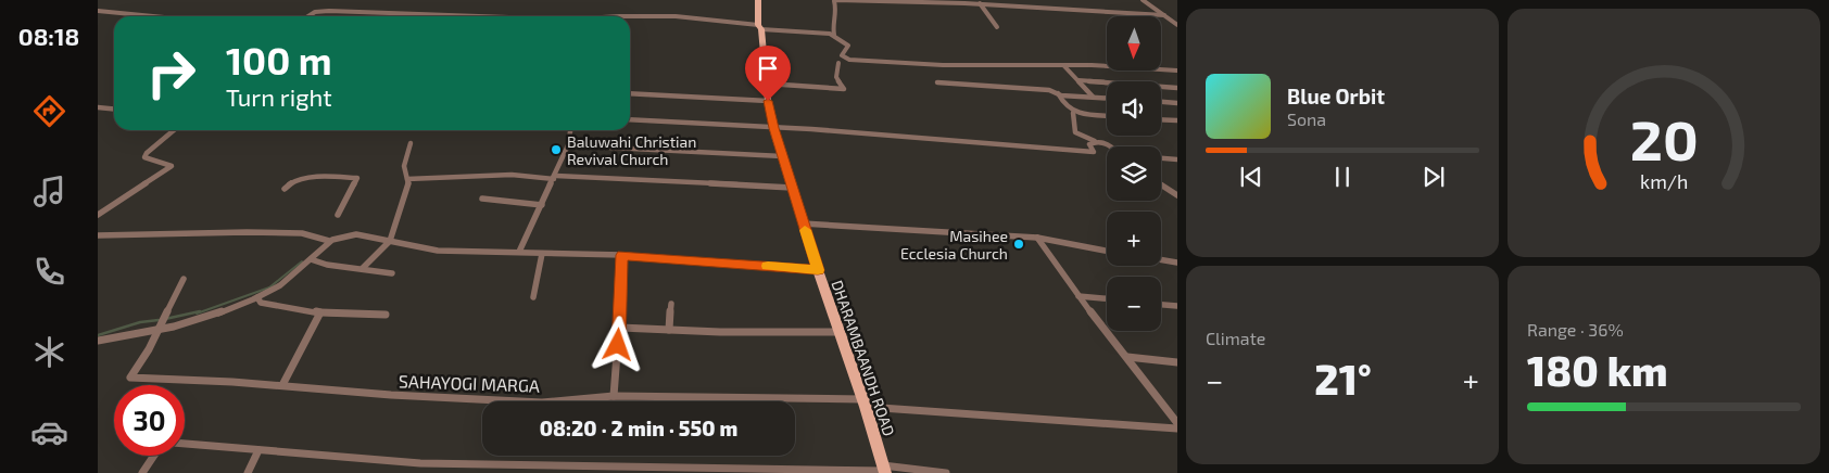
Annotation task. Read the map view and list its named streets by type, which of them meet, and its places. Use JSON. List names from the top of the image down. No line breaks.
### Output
{"streets":{"main road":["DHARAMBAANDH ROAD"],"street":["SAHAYOGI MARGA"]},"crossings":[["DHARAMBAANDH ROAD","SAHAYOGI MARGA"]],"places":["Baluwahi Christian Revival Church","Masihee Ecclesia Church"],"north":"bottom","page":{"tabs":"08:18","map_buttons":["+","−"],"turn":["100 m","Turn right"],"song":["Blue Orbit","Sona"],"tile":["Climate",["Range · 36%","180 km"]],"heat":["−","21°","+"],"limit":"30","trip":"08:20 · 2 min · 550 m","gauge":["20","km/h"]}}
